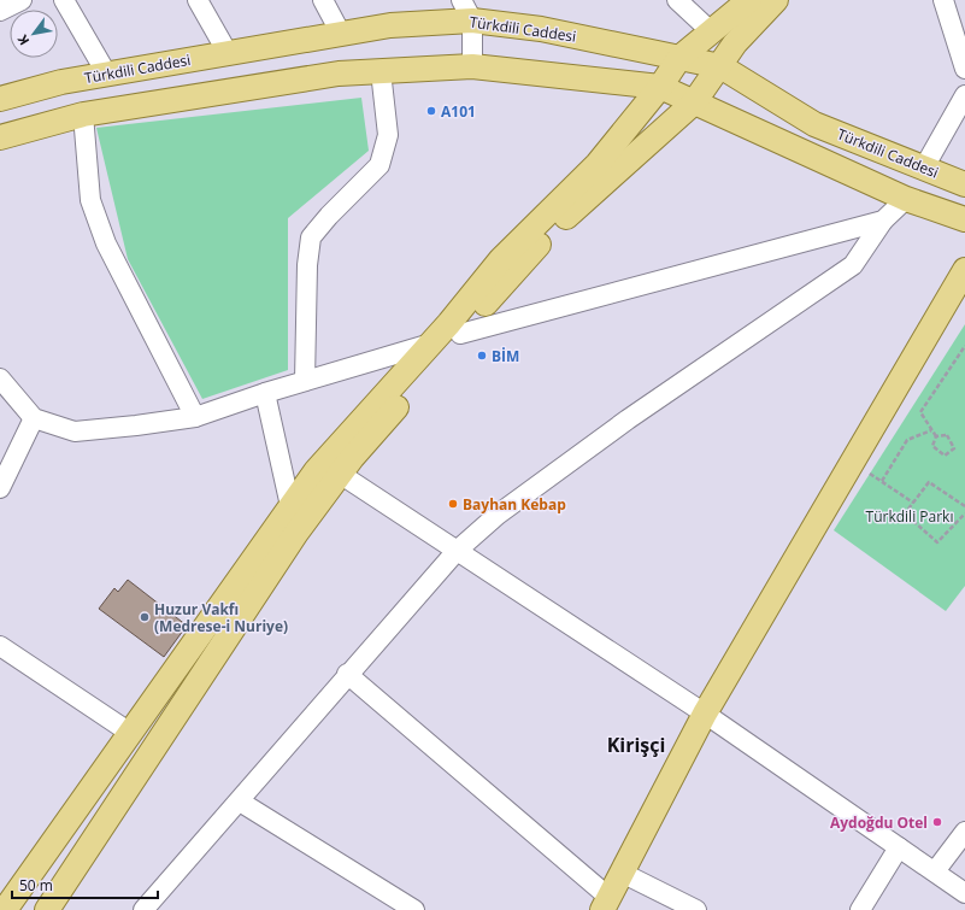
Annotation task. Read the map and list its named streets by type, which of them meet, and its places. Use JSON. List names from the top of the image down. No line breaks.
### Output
{"streets":{"main road":["Türkdili Caddesi"]},"districts":["Kirişçi"],"parks":["Türkdili Parkı"],"places":["A101","BİM","Bayhan Kebap","Huzur Vakfı (Medrese-i Nuriye)","Aydoğdu Otel"],"scale_bar":"50 m","north":"bottom left"}
